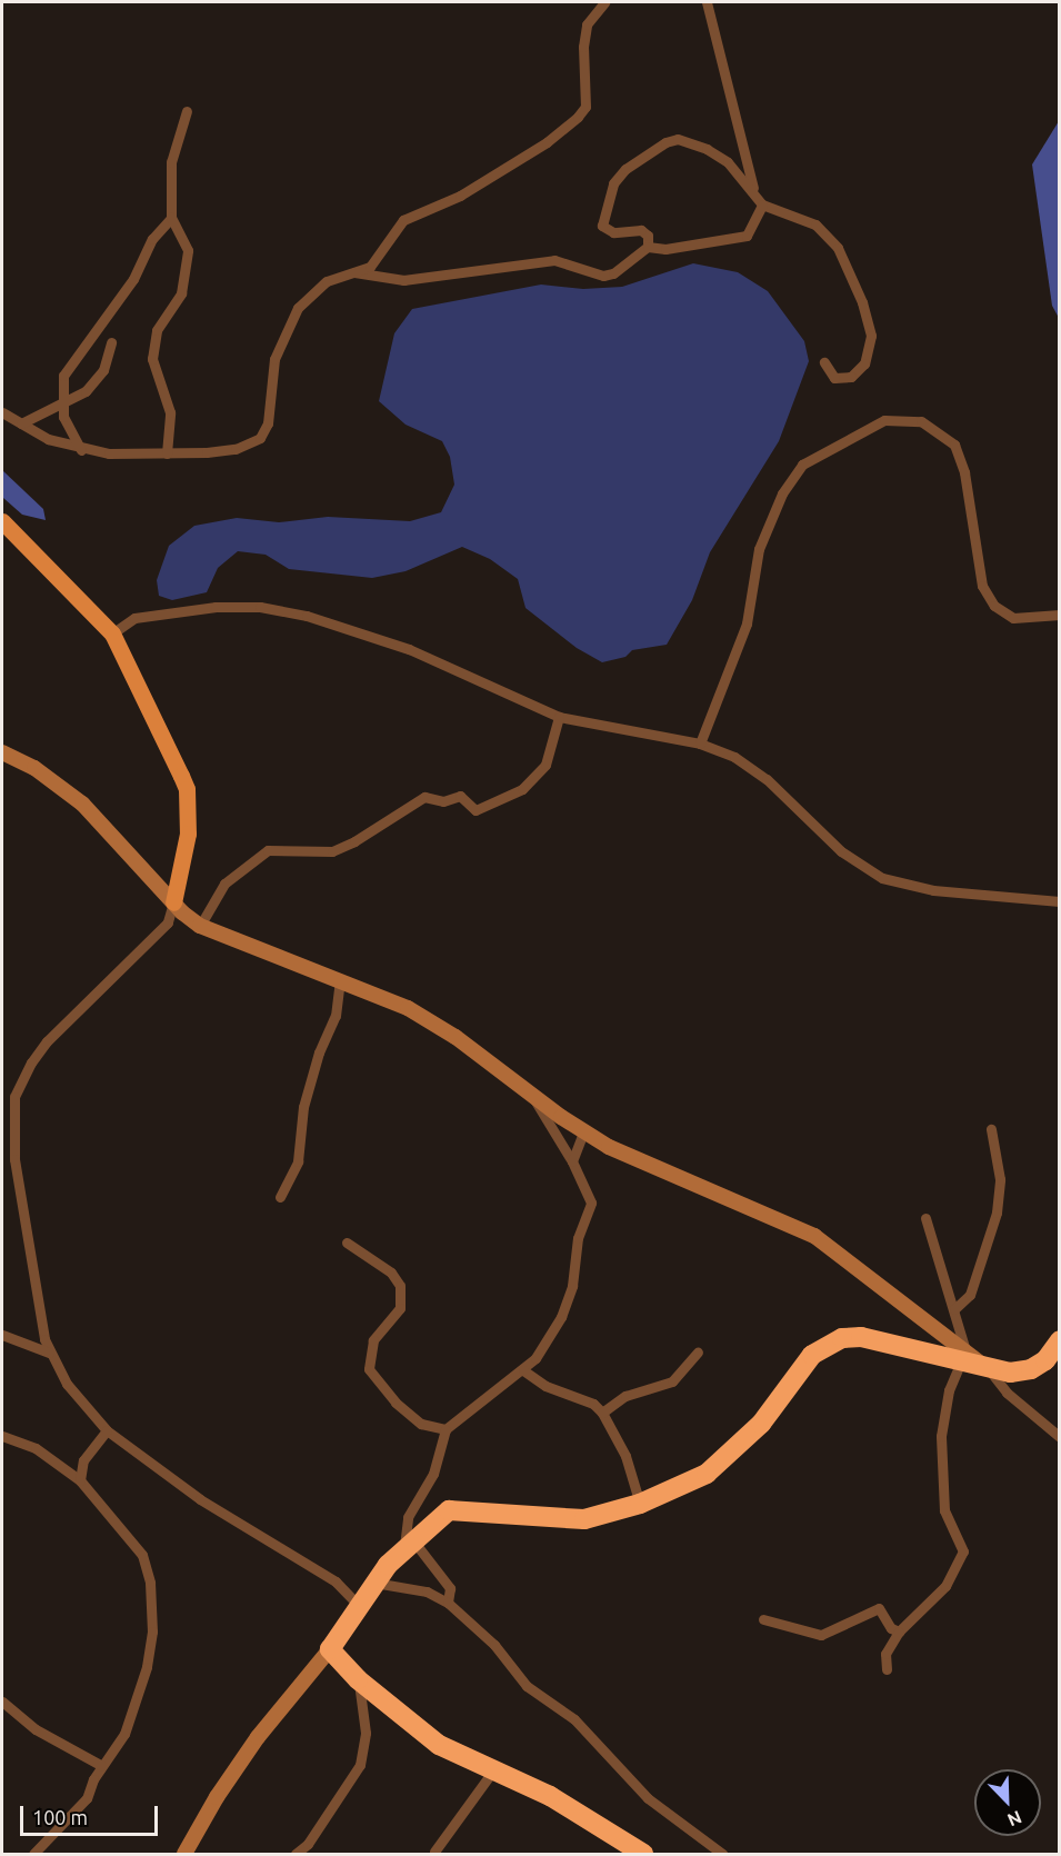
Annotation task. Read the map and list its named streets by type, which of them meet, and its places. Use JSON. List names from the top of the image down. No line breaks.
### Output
{"scale_bar":"100 m","north":"bottom right"}
